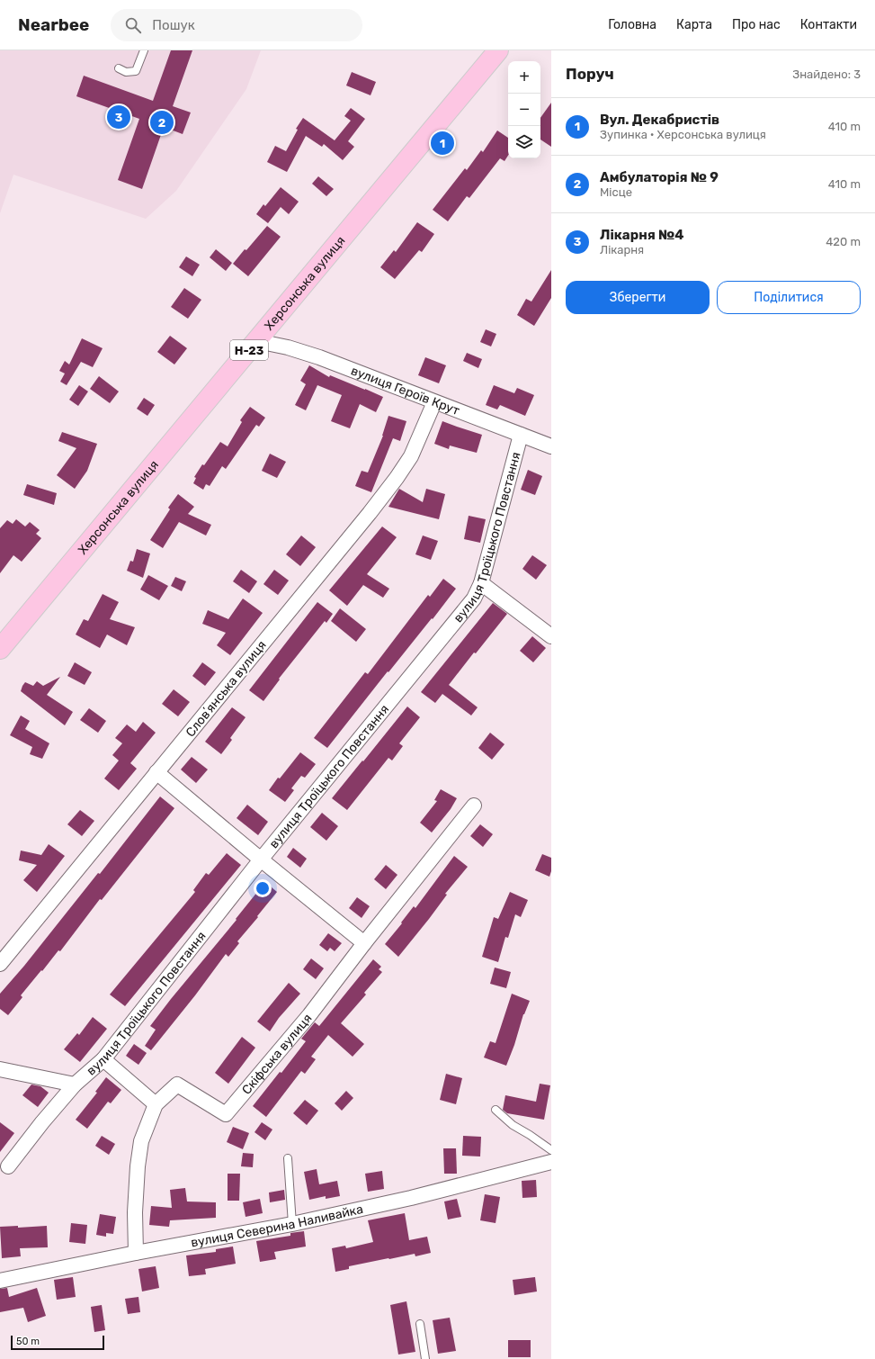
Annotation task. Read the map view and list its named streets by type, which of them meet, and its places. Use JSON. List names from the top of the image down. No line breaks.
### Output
{"streets":{"main road":["Херсонська вулиця","Н-23"],"street":["вулиця Героїв Крут","вулиця Троїцького Повстання","Словʼянська вулиця","Скіфська вулиця","вулиця Северина Наливайка"]},"crossings":[["Херсонська вулиця","вулиця Героїв Крут"],["вулиця Героїв Крут","вулиця Троїцького Повстання"],["вулиця Героїв Крут","Словʼянська вулиця"],["Скіфська вулиця","вулиця Северина Наливайка"]],"scale_bar":"50 m","page":{"header":"Nearbee","search":"Пошук","nav":["Головна","Карта","Про нас","Контакти"],"heading":["Поруч","Знайдено: 3"],"map_buttons":["+","−"],"list":[{"mark":"1","name":"Вул. Декабристів","note":"Зупинка · Херсонська вулиця","value":"410 m"},{"mark":"2","name":"Амбулаторія № 9","note":"Місце","value":"410 m"},{"mark":"3","name":"Лікарня №4","note":"Лікарня","value":"420 m"}],"pins":["3","2","1"],"buttons":["Зберегти","Поділитися"],"scale":"50 m"}}
